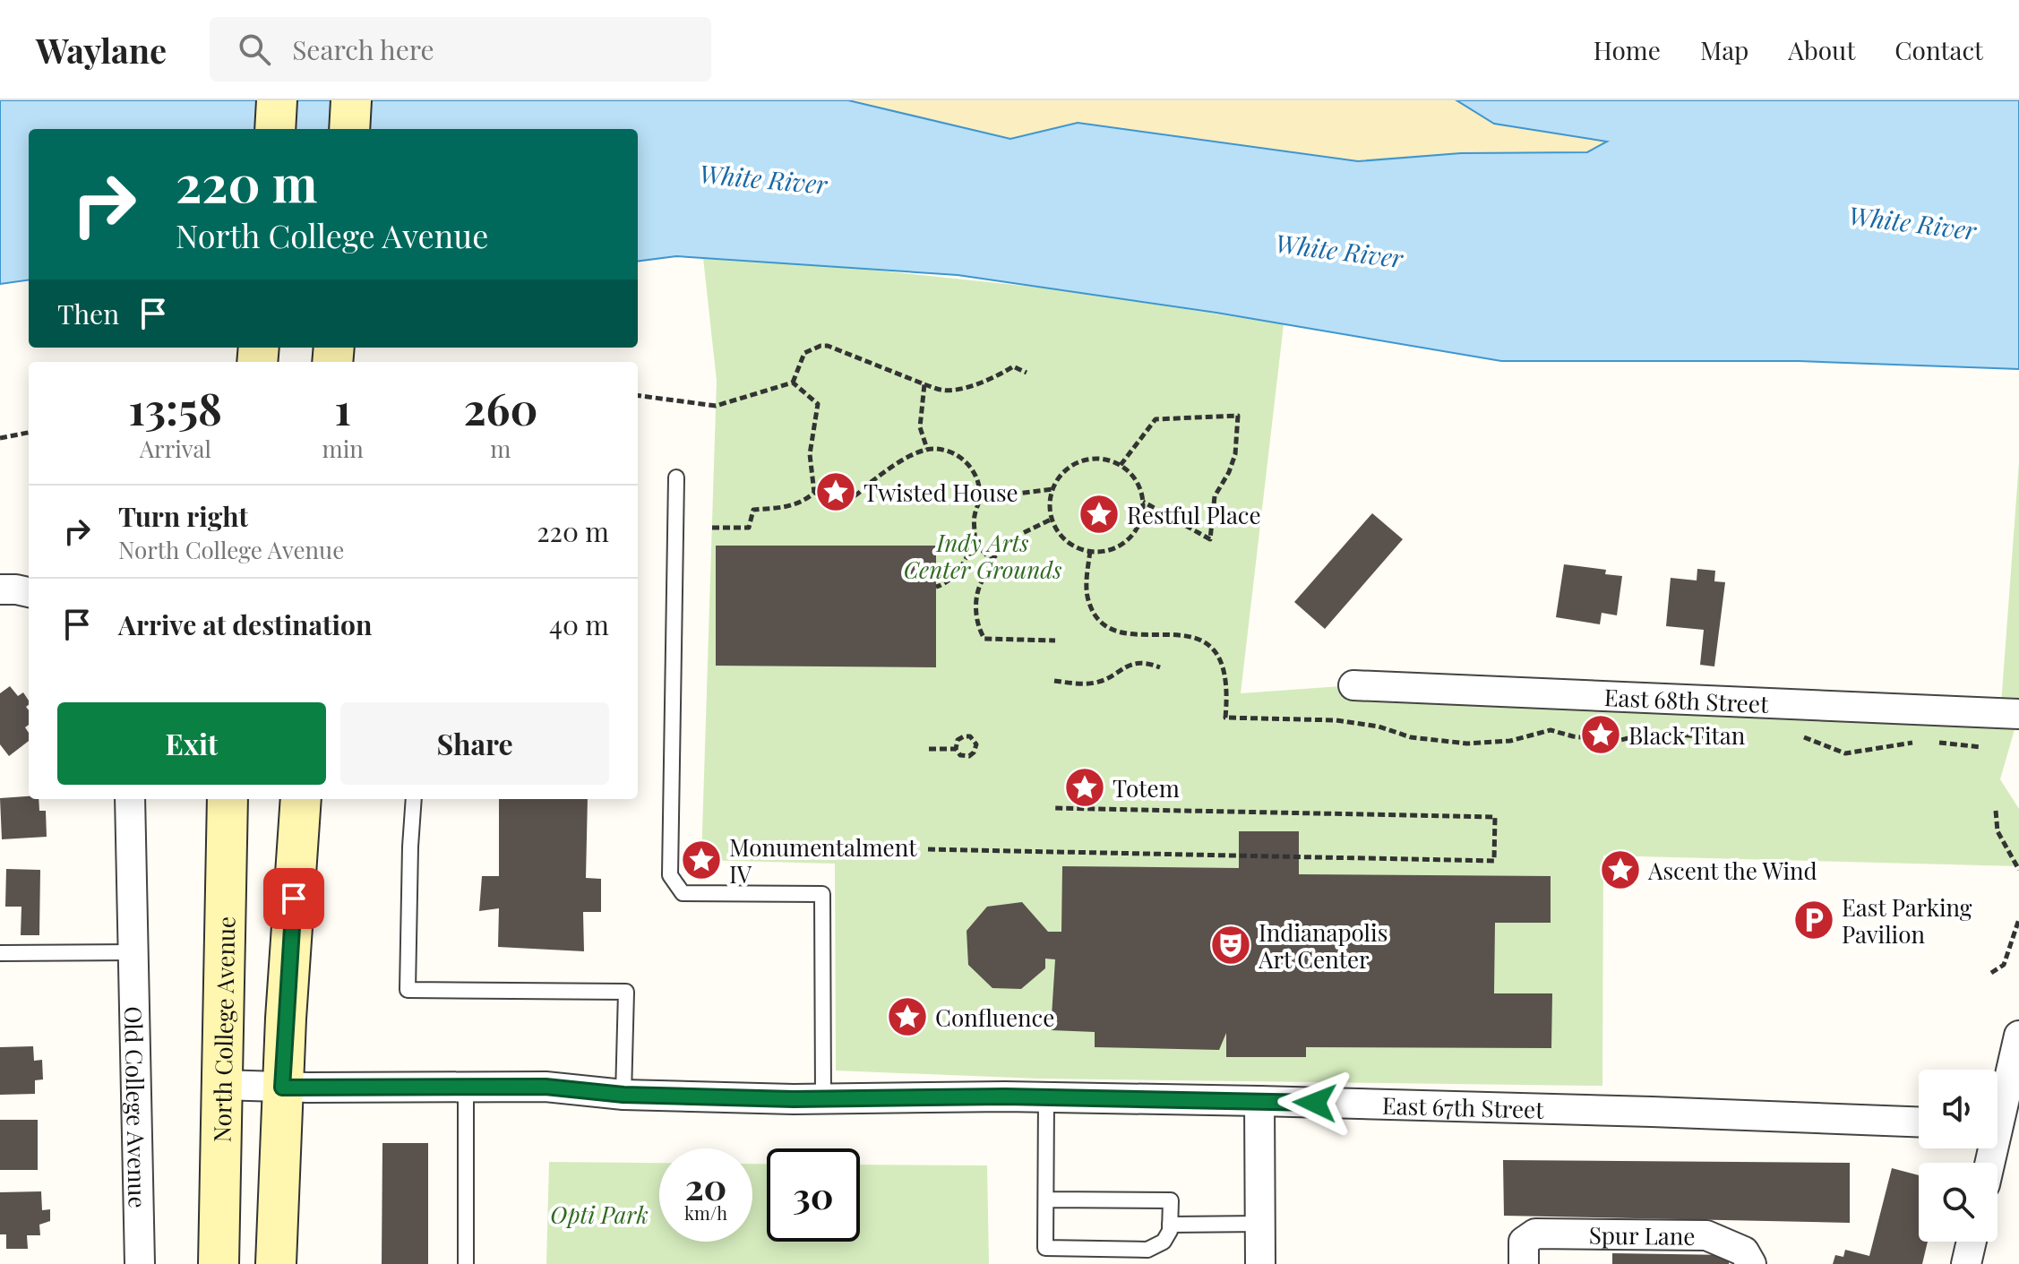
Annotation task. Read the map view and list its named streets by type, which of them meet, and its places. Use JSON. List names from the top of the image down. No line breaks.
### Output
{"streets":{"main road":["North College Avenue"],"street":["East 68th Street","East 67th Street","Old College Avenue","Spur Lane"]},"crossings":[["North College Avenue","East 67th Street"]],"water":["White River"],"parks":["Indy Arts Center Grounds","Opti Park"],"places":{"place":["Twisted House","Restful Place","Black Titan","Totem","Monumentalment IV","Ascent the Wind","Confluence"],"parking":["East Parking Pavilion"],"theatre":["Indianapolis Art Center"]},"page":{"header":"Waylane","search":"Search here","nav":["Home","Map","About","Contact"],"turn":["220 m","North College Avenue"],"then":"Then","eta":["13:58","Arrival","1","min","260","m"],"list":[{"name":"Turn right","note":"North College Avenue","value":"220 m"},{"name":"Arrive at destination","value":"40 m"}],"buttons":["Exit","Share"],"speed":"20 km/h","limit":"30"}}
